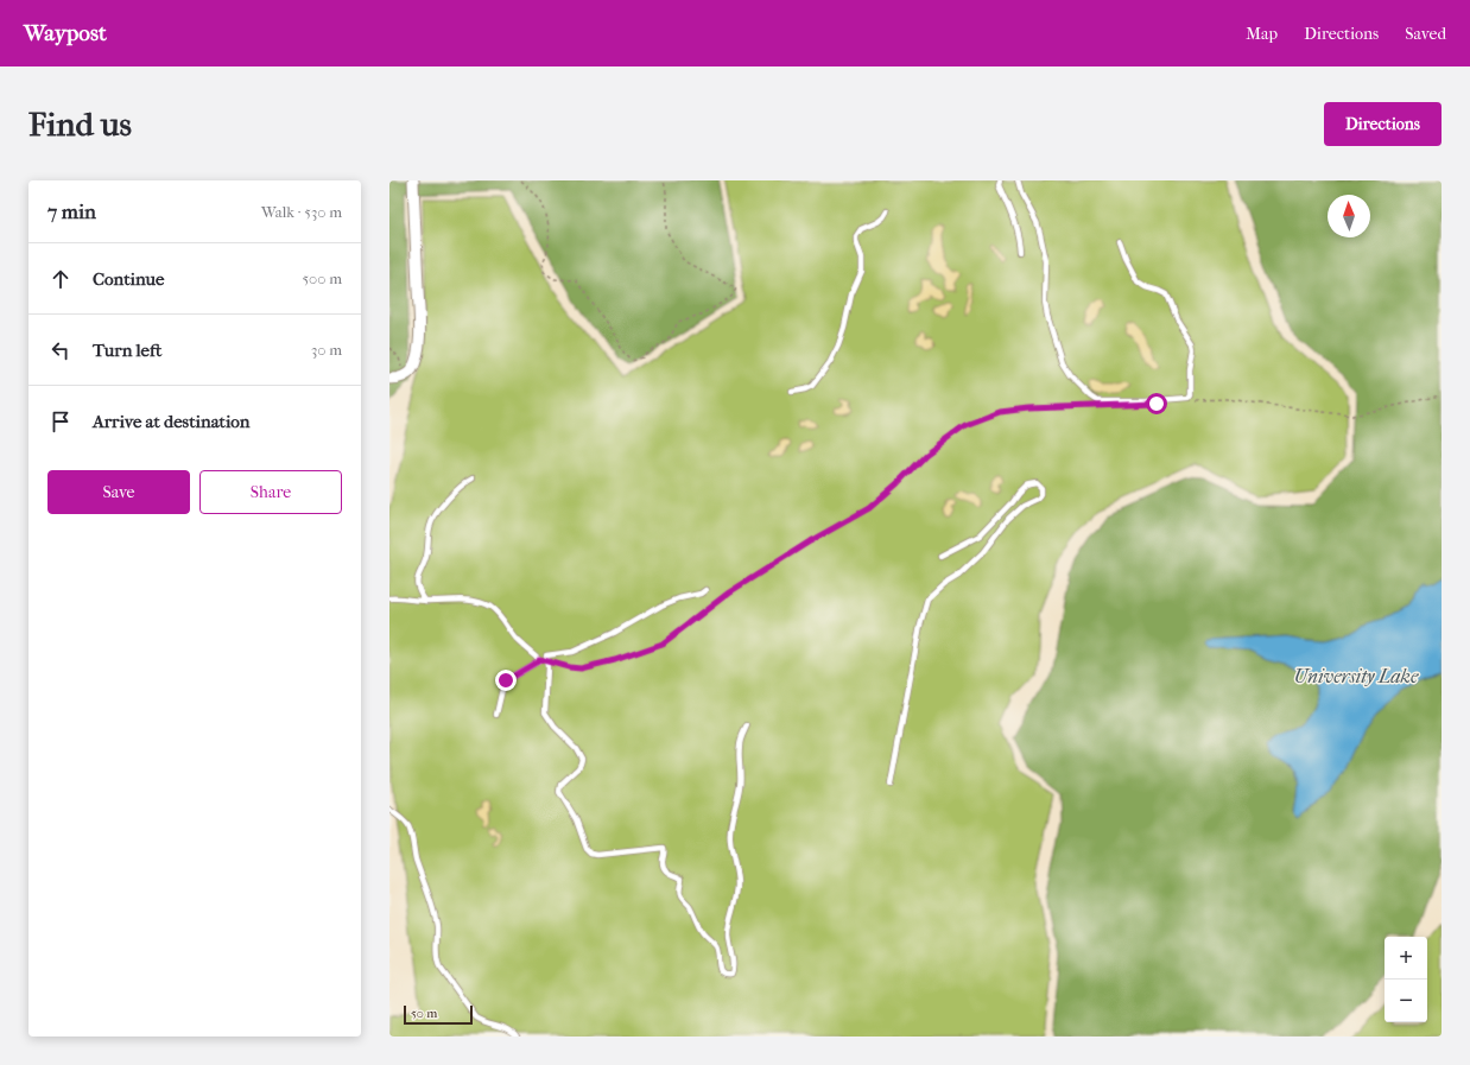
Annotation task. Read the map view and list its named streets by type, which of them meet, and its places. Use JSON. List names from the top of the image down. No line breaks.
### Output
{"water":["University Lake"],"scale_bar":"50 m","north":"top","page":{"header":"Waypost","nav":["Map","Directions","Saved"],"buttons":["Directions",["Save","Share"]],"title":"Find us","heading":["7 min","Walk · 530 m"],"list":[["Continue","500 m"],["Turn left","30 m"],"Arrive at destination"],"map_buttons":["+","−"],"scale":"50 m"}}
